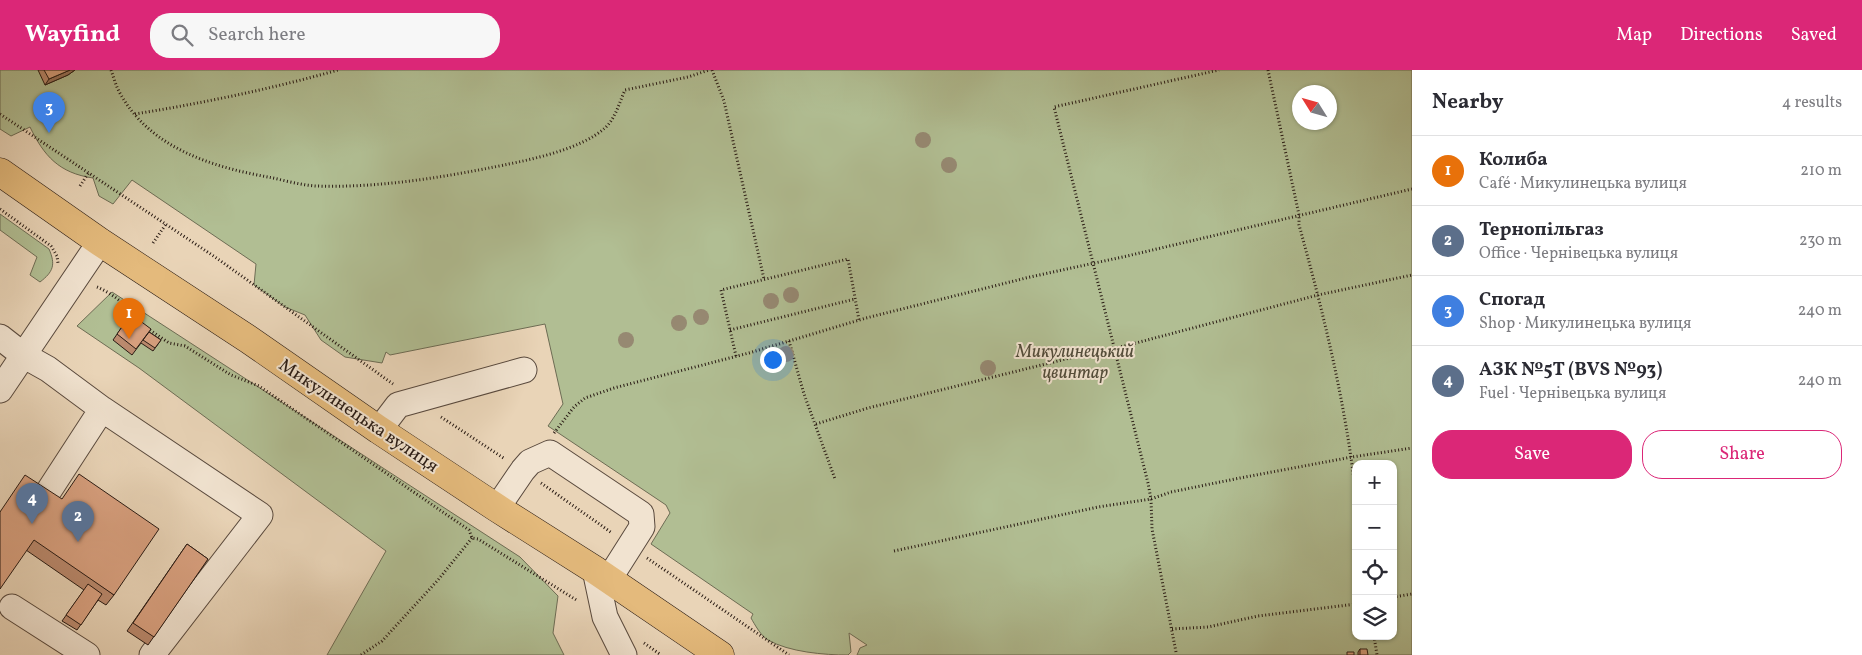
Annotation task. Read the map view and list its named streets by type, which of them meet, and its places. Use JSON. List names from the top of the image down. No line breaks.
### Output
{"streets":{"main road":["Микулинецька вулиця"]},"parks":["Микулинецький цвинтар"],"north":"top left","page":{"header":"Wayfind","search":"Search here","nav":["Map","Directions","Saved"],"heading":["Nearby","4 results"],"pins":["3","1","4","2"],"list":[{"mark":"1","name":"Колиба","note":"Café · Микулинецька вулиця","value":"210 m"},{"mark":"2","name":"Тернопільгаз","note":"Office · Чернівецька вулиця","value":"230 m"},{"mark":"3","name":"Спогад","note":"Shop · Микулинецька вулиця","value":"240 m"},{"mark":"4","name":"АЗК №5Т (BVS №93)","note":"Fuel · Чернівецька вулиця","value":"240 m"}],"buttons":["Save","Share"],"map_buttons":["+","−"]}}
